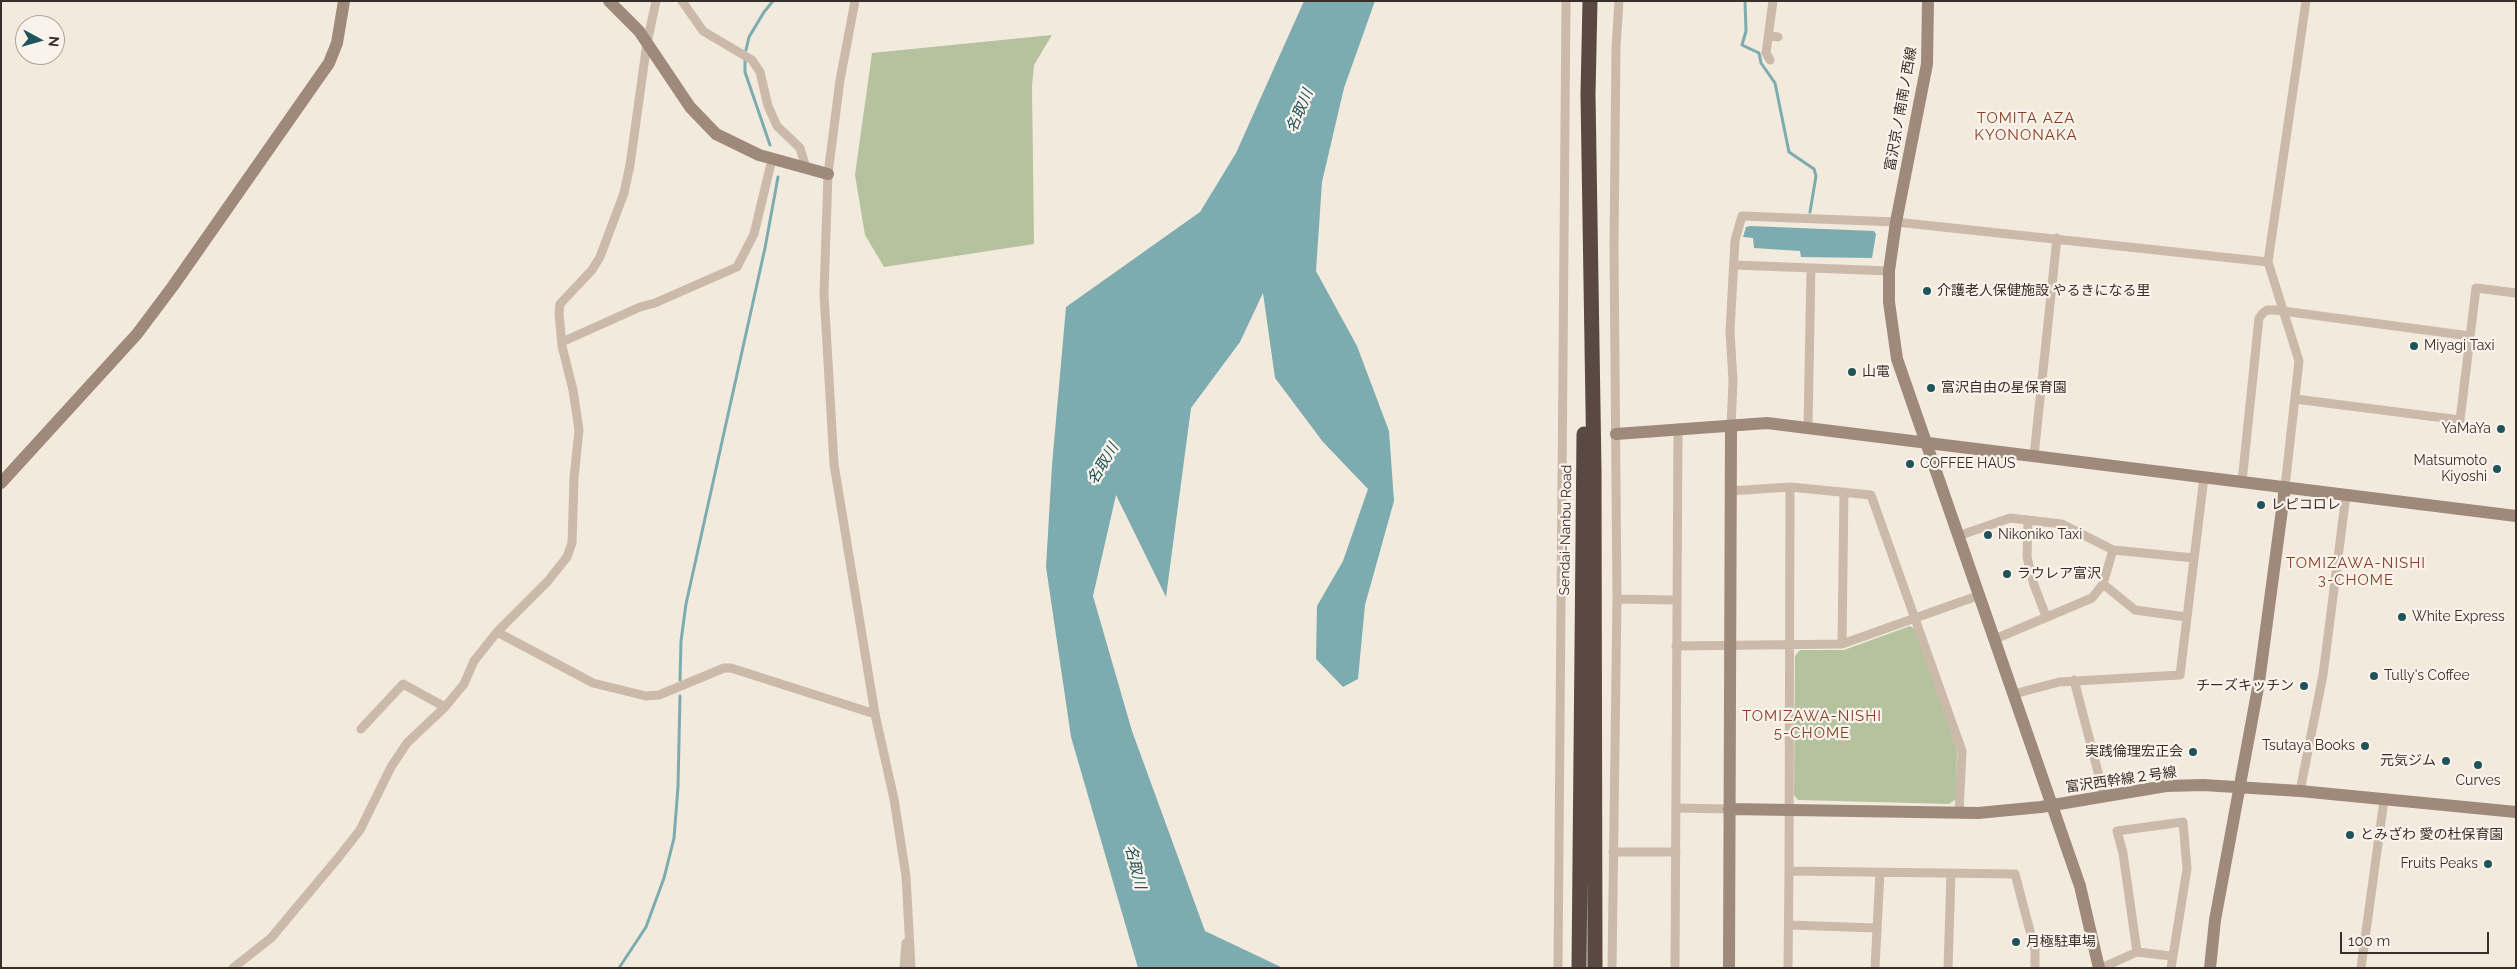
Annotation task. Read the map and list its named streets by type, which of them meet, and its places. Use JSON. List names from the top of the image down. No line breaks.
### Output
{"streets":{"highway":["Sendai-Nanbu Road"],"street":["富沢京ノ南南ノ西線","富沢西幹線２号線"]},"crossings":[["富沢京ノ南南ノ西線","富沢西幹線２号線"]],"districts":["TOMITA AZA KYONONAKA","TOMIZAWA-NISHI 3-CHOME","TOMIZAWA-NISHI 5-CHOME"],"water":["名取川"],"places":["介護老人保健施設 やるきになる里","Miyagi Taxi","山電","富沢自由の星保育園","YaMaYa","COFFEE HAUS","Matsumoto Kiyoshi","レピコロレ","Nikoniko Taxi","ラウレア富沢","White Express","Tully's Coffee","チーズキッチン","Tsutaya Books","実践倫理宏正会","元気ジム","Curves","とみざわ 愛の杜保育園","Fruits Peaks","月極駐車場"],"scale_bar":"100 m","north":"right"}
